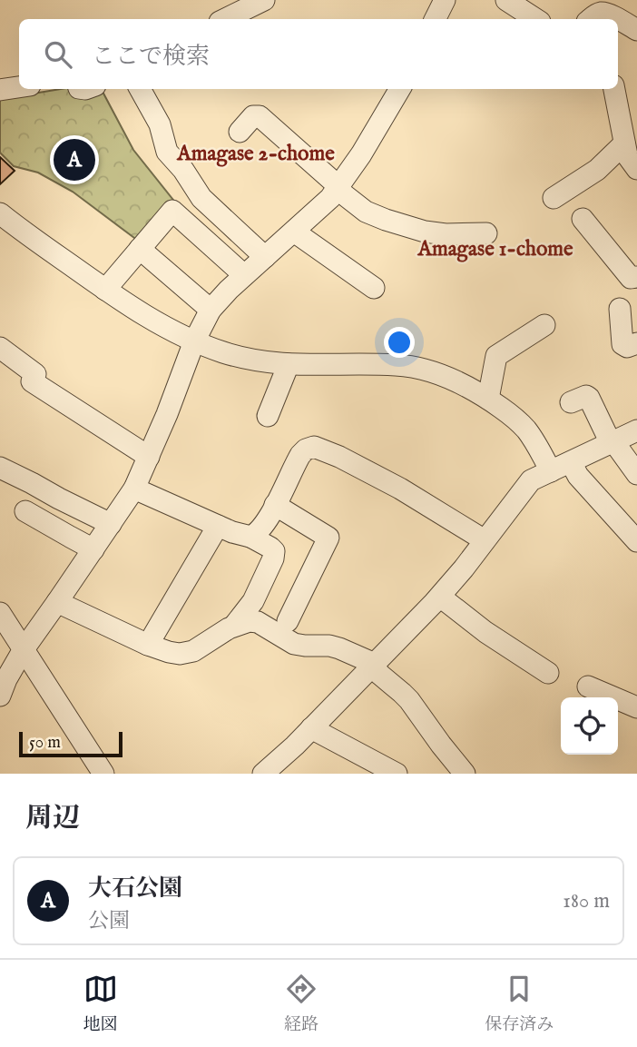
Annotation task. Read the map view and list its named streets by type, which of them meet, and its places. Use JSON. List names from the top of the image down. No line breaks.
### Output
{"districts":["Amagase 2-chome","Amagase 1-chome"],"scale_bar":"50 m","page":{"search":"ここで検索","pins":"A","scale":"50 m","heading":"周辺","list":[{"mark":"A","name":"大石公園","note":"公園","value":"180 m"}],"nav":["地図","経路","保存済み"]}}
